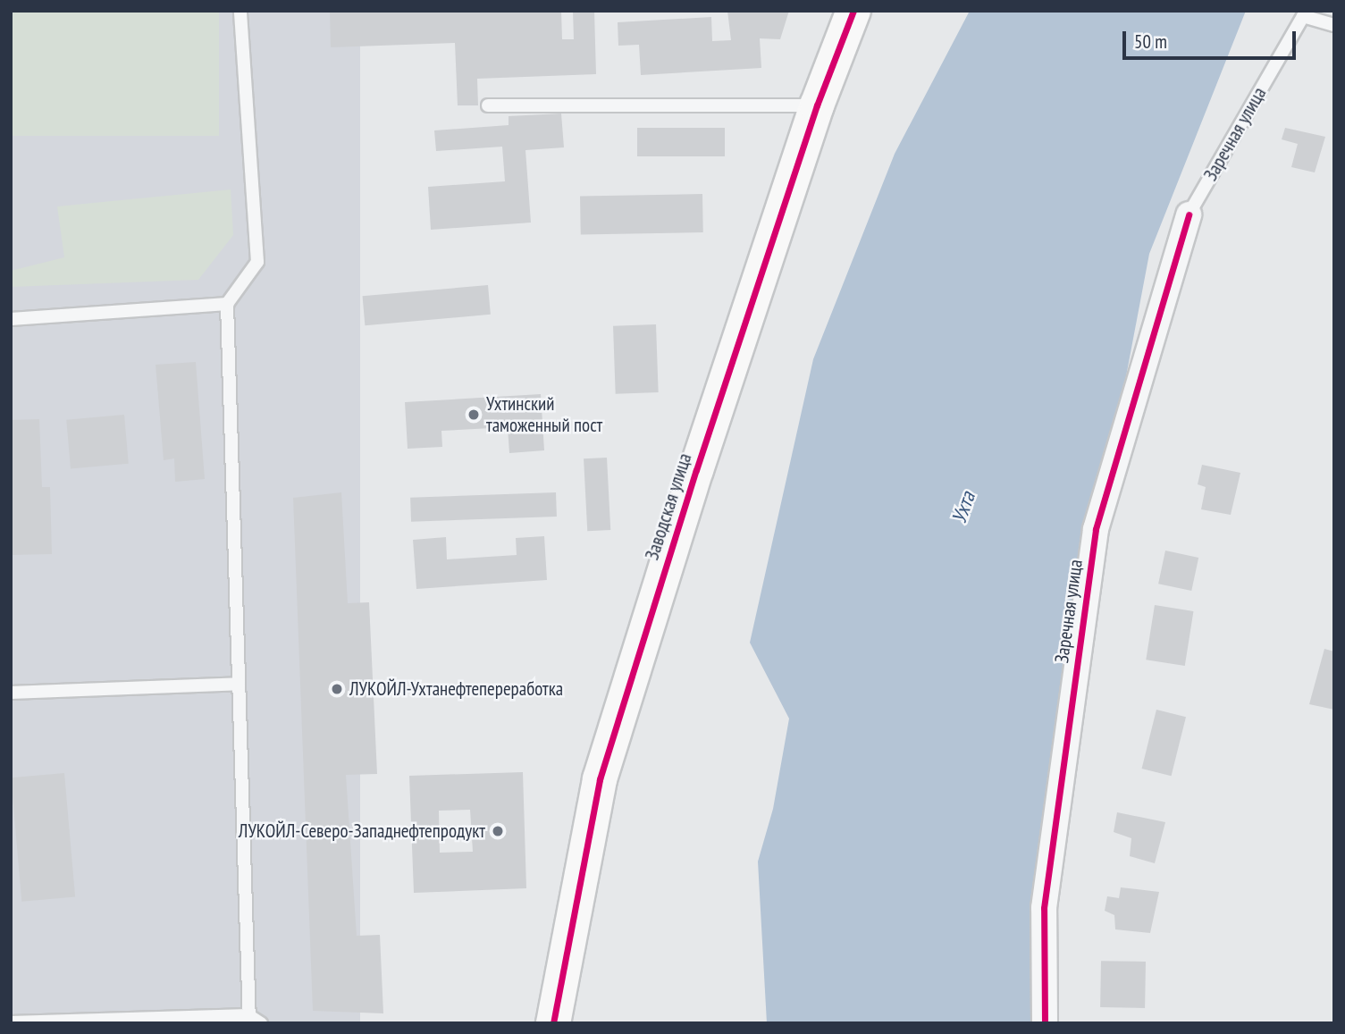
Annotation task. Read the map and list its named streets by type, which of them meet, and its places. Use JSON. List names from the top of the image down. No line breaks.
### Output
{"streets":{"street":["Заречная улица","Заводская улица"]},"water":["Ухта"],"places":["Ухтинский таможенный пост","ЛУКОЙЛ-Ухтанефтепереработка","ЛУКОЙЛ-Северо-Западнефтепродукт"],"scale_bar":"50 m"}
